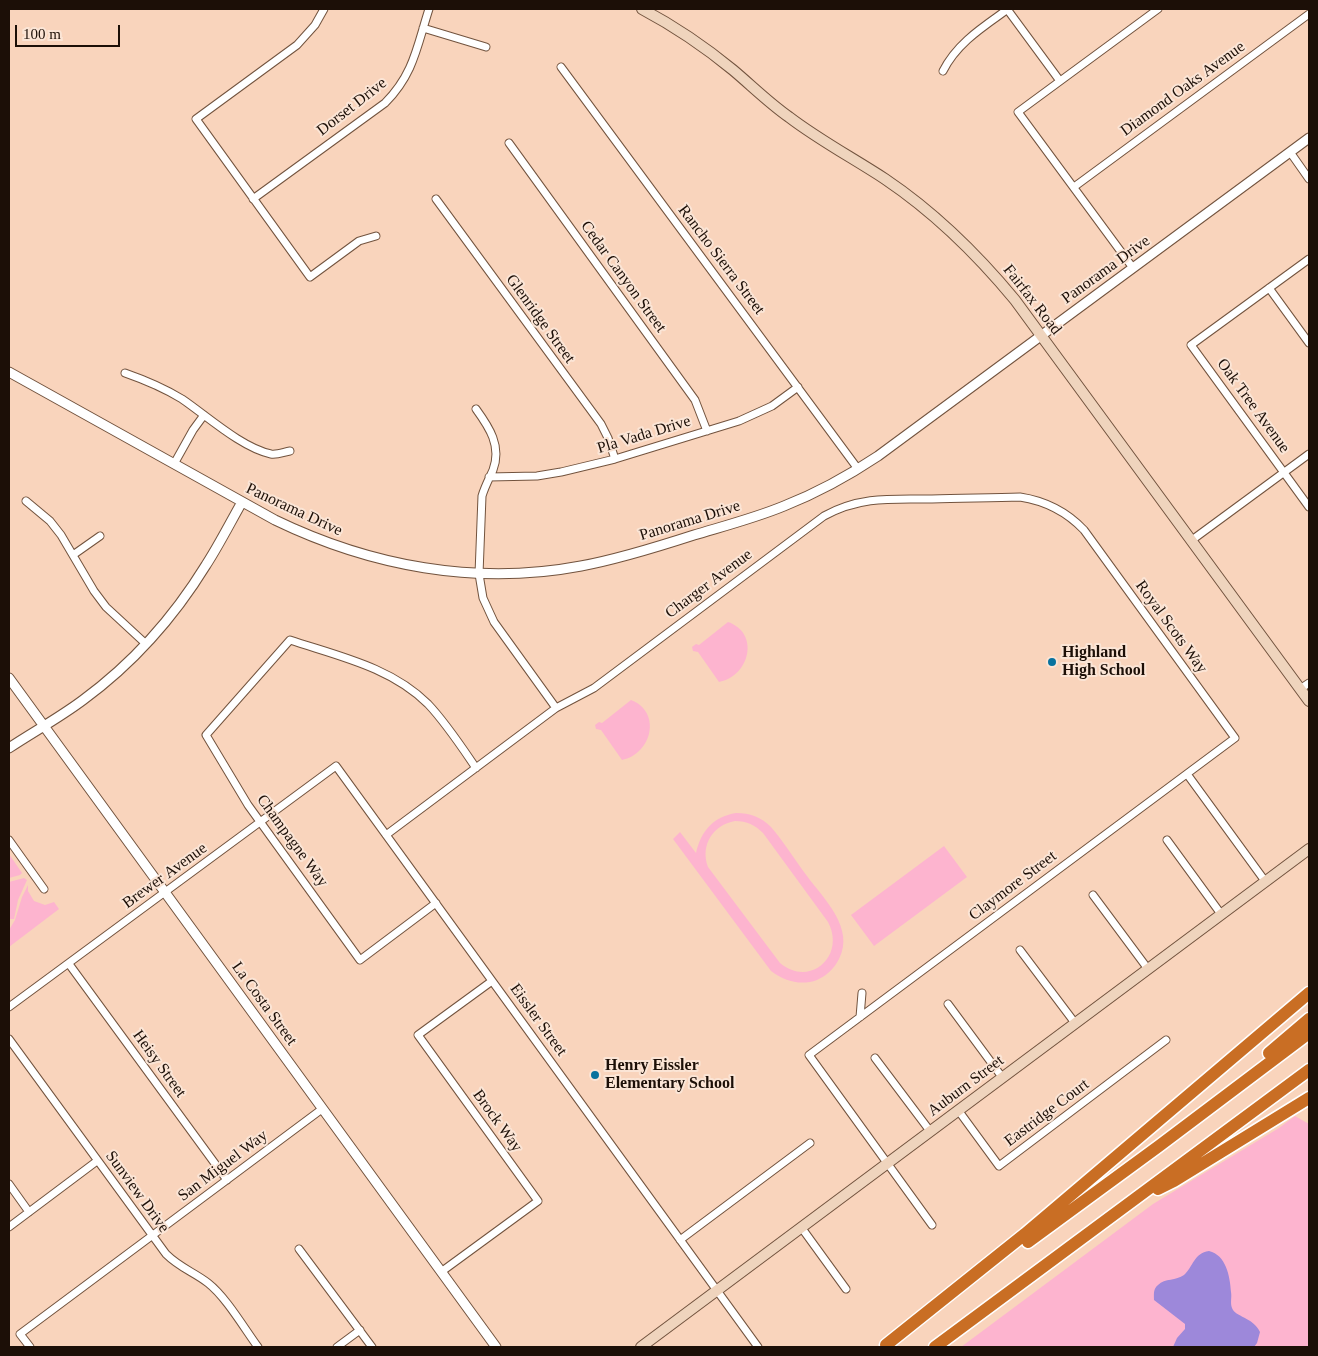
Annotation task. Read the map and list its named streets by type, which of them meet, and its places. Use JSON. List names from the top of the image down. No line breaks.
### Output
{"streets":{"main road":["Fairfax Road","Auburn Street"],"street":["Diamond Oaks Avenue","Dorset Drive","Rancho Sierra Street","Panorama Drive","Cedar Canyon Street","Glenridge Street","Oak Tree Avenue","Pla Vada Drive","Charger Avenue","Royal Scots Way","Champagne Way","Brewer Avenue","Claymore Street","La Costa Street","Eissler Street","Heisy Street","Eastridge Court","Brock Way","San Miguel Way","Sunview Drive"]},"crossings":[["Rancho Sierra Street","Panorama Drive"],["Rancho Sierra Street","Pla Vada Drive"],["Panorama Drive","Fairfax Road"],["Cedar Canyon Street","Pla Vada Drive"],["Glenridge Street","Pla Vada Drive"],["Charger Avenue","Royal Scots Way"],["Charger Avenue","Champagne Way"],["Charger Avenue","Eissler Street"],["Royal Scots Way","Claymore Street"],["Champagne Way","Brewer Avenue"],["Champagne Way","Eissler Street"],["Brewer Avenue","La Costa Street"],["Brewer Avenue","Eissler Street"],["Brewer Avenue","Heisy Street"],["Claymore Street","Auburn Street"],["La Costa Street","Brock Way"],["La Costa Street","San Miguel Way"],["Eissler Street","Auburn Street"],["Eissler Street","Brock Way"],["Heisy Street","San Miguel Way"],["Auburn Street","Eastridge Court"],["San Miguel Way","Sunview Drive"]],"places":["Highland High School","Henry Eissler Elementary School"],"scale_bar":"100 m"}
